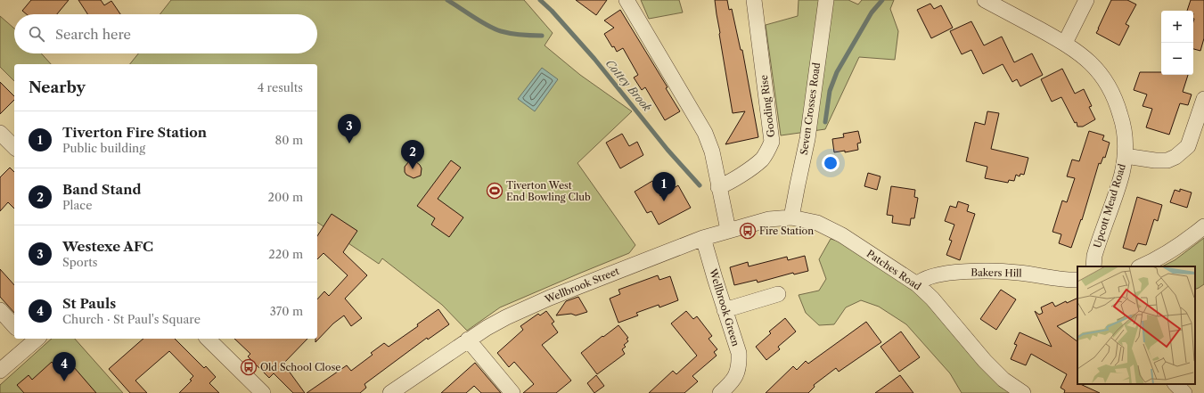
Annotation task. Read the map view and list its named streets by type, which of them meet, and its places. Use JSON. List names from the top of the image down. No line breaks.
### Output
{"streets":{"street":["Gooding Rise","Seven Crosses Road","Upcott Mead Road","Patches Road","Bakers Hill","Wellbrook Street","Wellbrook Green"]},"crossings":[["Seven Crosses Road","Patches Road"],["Seven Crosses Road","Wellbrook Street"],["Patches Road","Bakers Hill"],["Patches Road","Wellbrook Street"],["Wellbrook Street","Wellbrook Green"]],"water":["Cottey Brook"],"places":{"sports":["Tiverton West End Bowling Club"],"bus stop":["Fire Station","Old School Close"]},"page":{"map_buttons":["+","−"],"search":"Search here","heading":["Nearby","4 results"],"list":[{"mark":"1","name":"Tiverton Fire Station","note":"Public building","value":"80 m"},{"mark":"2","name":"Band Stand","note":"Place","value":"200 m"},{"mark":"3","name":"Westexe AFC","note":"Sports","value":"220 m"},{"mark":"4","name":"St Pauls","note":"Church · St Paul's Square","value":"370 m"}],"pins":["3","2","1","4"]}}
